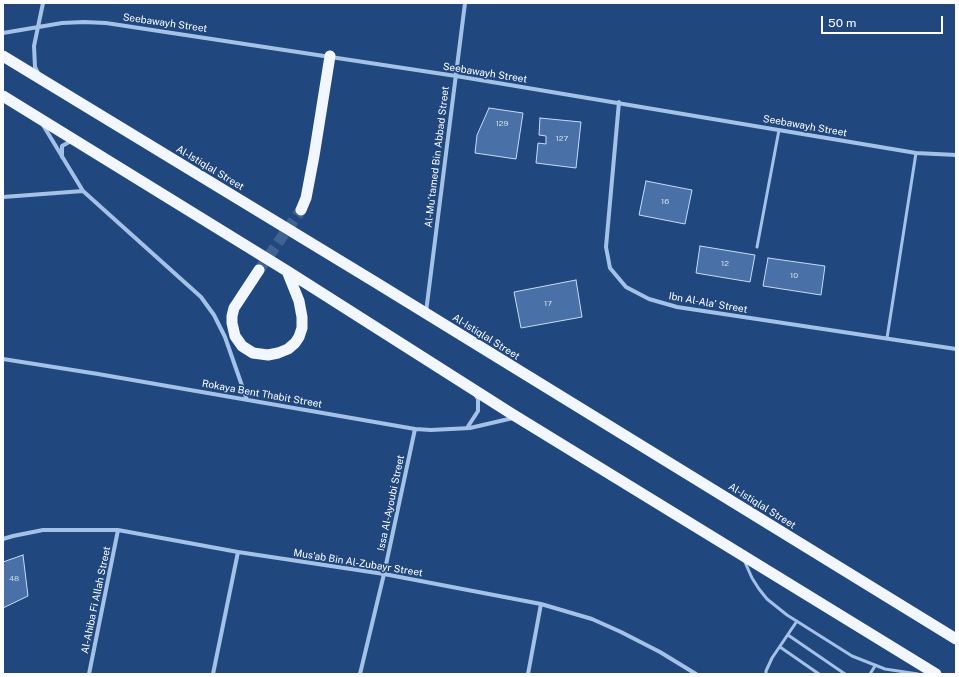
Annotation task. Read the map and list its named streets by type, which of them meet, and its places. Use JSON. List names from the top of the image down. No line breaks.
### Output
{"streets":{"highway":["Al-Istiqlal Street"],"street":["Seebawayh Street","Al-Mu’tamed Bin Abbad Street","Ibn Al-Ala’ Street","Rokaya Bent Thabit Street","Issa Al-Ayoubi Street","Mus'ab Bin Al-Zubayr Street","Al-Ahiba Fi Allah Street"]},"crossings":[["Seebawayh Street","Al-Mu’tamed Bin Abbad Street"],["Seebawayh Street","Ibn Al-Ala’ Street"],["Al-Mu’tamed Bin Abbad Street","Al-Istiqlal Street"],["Rokaya Bent Thabit Street","Issa Al-Ayoubi Street"],["Issa Al-Ayoubi Street","Mus'ab Bin Al-Zubayr Street"],["Mus'ab Bin Al-Zubayr Street","Al-Ahiba Fi Allah Street"]],"house_numbers":["129","127","16","12","10","17","48"],"scale_bar":"50 m"}
